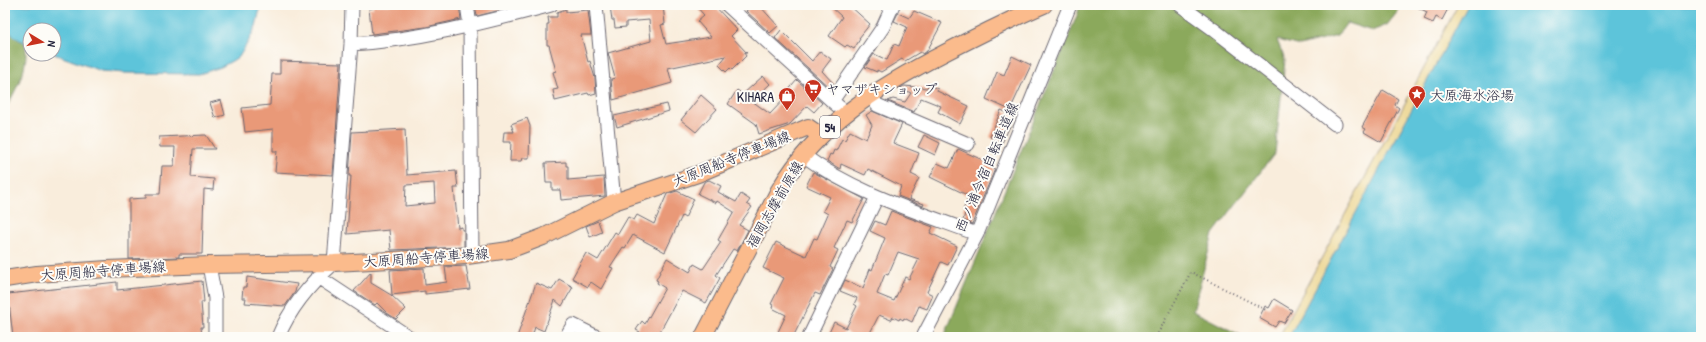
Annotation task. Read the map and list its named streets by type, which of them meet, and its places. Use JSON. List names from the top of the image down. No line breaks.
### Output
{"streets":{"main road":["54","大原周船寺停車場線","福岡志摩前原線"],"street":["西ノ浦今宿自転車道線"]},"crossings":[["大原周船寺停車場線","福岡志摩前原線"]],"places":{"supermarket":["ヤマザキショップ"],"place":["大原海水浴場"],"shop":["KIHARA"]},"north":"right"}
